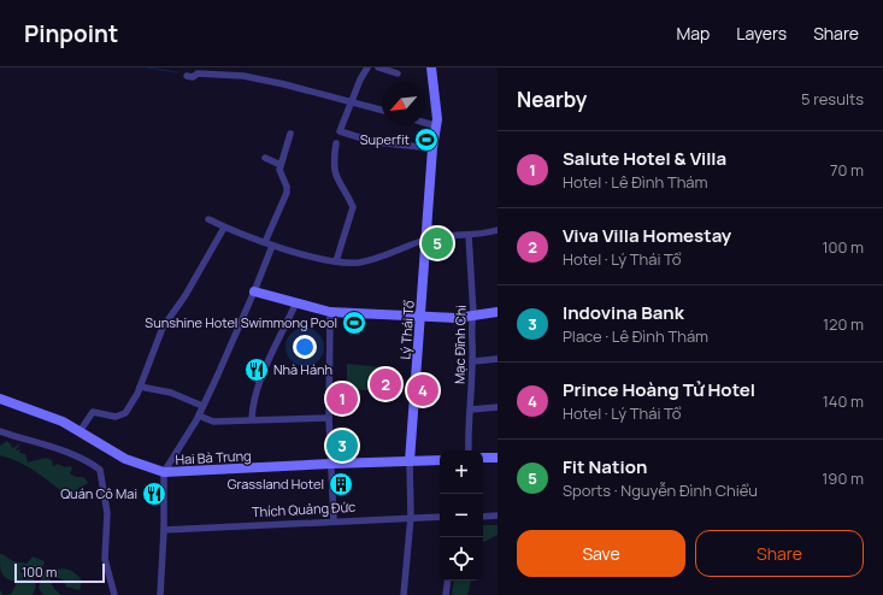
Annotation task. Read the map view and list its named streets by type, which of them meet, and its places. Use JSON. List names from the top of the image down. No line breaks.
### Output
{"streets":{"street":["Lý Thái Tổ","Mạc Đĩnh Chi","Hai Bà Trưng","Thích Quảng Đức"]},"crossings":[["Lý Thái Tổ","Hai Bà Trưng"],["Lý Thái Tổ","Thích Quảng Đức"]],"places":{"sports":["Superfit","Sunshine Hotel Swimmong Pool"],"restaurant":["Nhà Hánh","Quán Cô Mai"],"building":["Grassland Hotel"]},"scale_bar":"100 m","north":"bottom left","page":{"header":"Pinpoint","nav":["Map","Layers","Share"],"heading":["Nearby","5 results"],"list":[{"mark":"1","name":"Salute Hotel & Villa","note":"Hotel · Lê Đình Thám","value":"70 m"},{"mark":"2","name":"Viva Villa Homestay","note":"Hotel · Lý Thái Tổ","value":"100 m"},{"mark":"3","name":"Indovina Bank","note":"Place · Lê Đình Thám","value":"120 m"},{"mark":"4","name":"Prince Hoàng Tử Hotel","note":"Hotel · Lý Thái Tổ","value":"140 m"},{"mark":"5","name":"Fit Nation","note":"Sports · Nguyễn Đình Chiểu","value":"190 m"}],"pins":["5","2","4","1","3"],"map_buttons":["+","−"],"buttons":["Save","Share"],"scale":"100 m"}}
